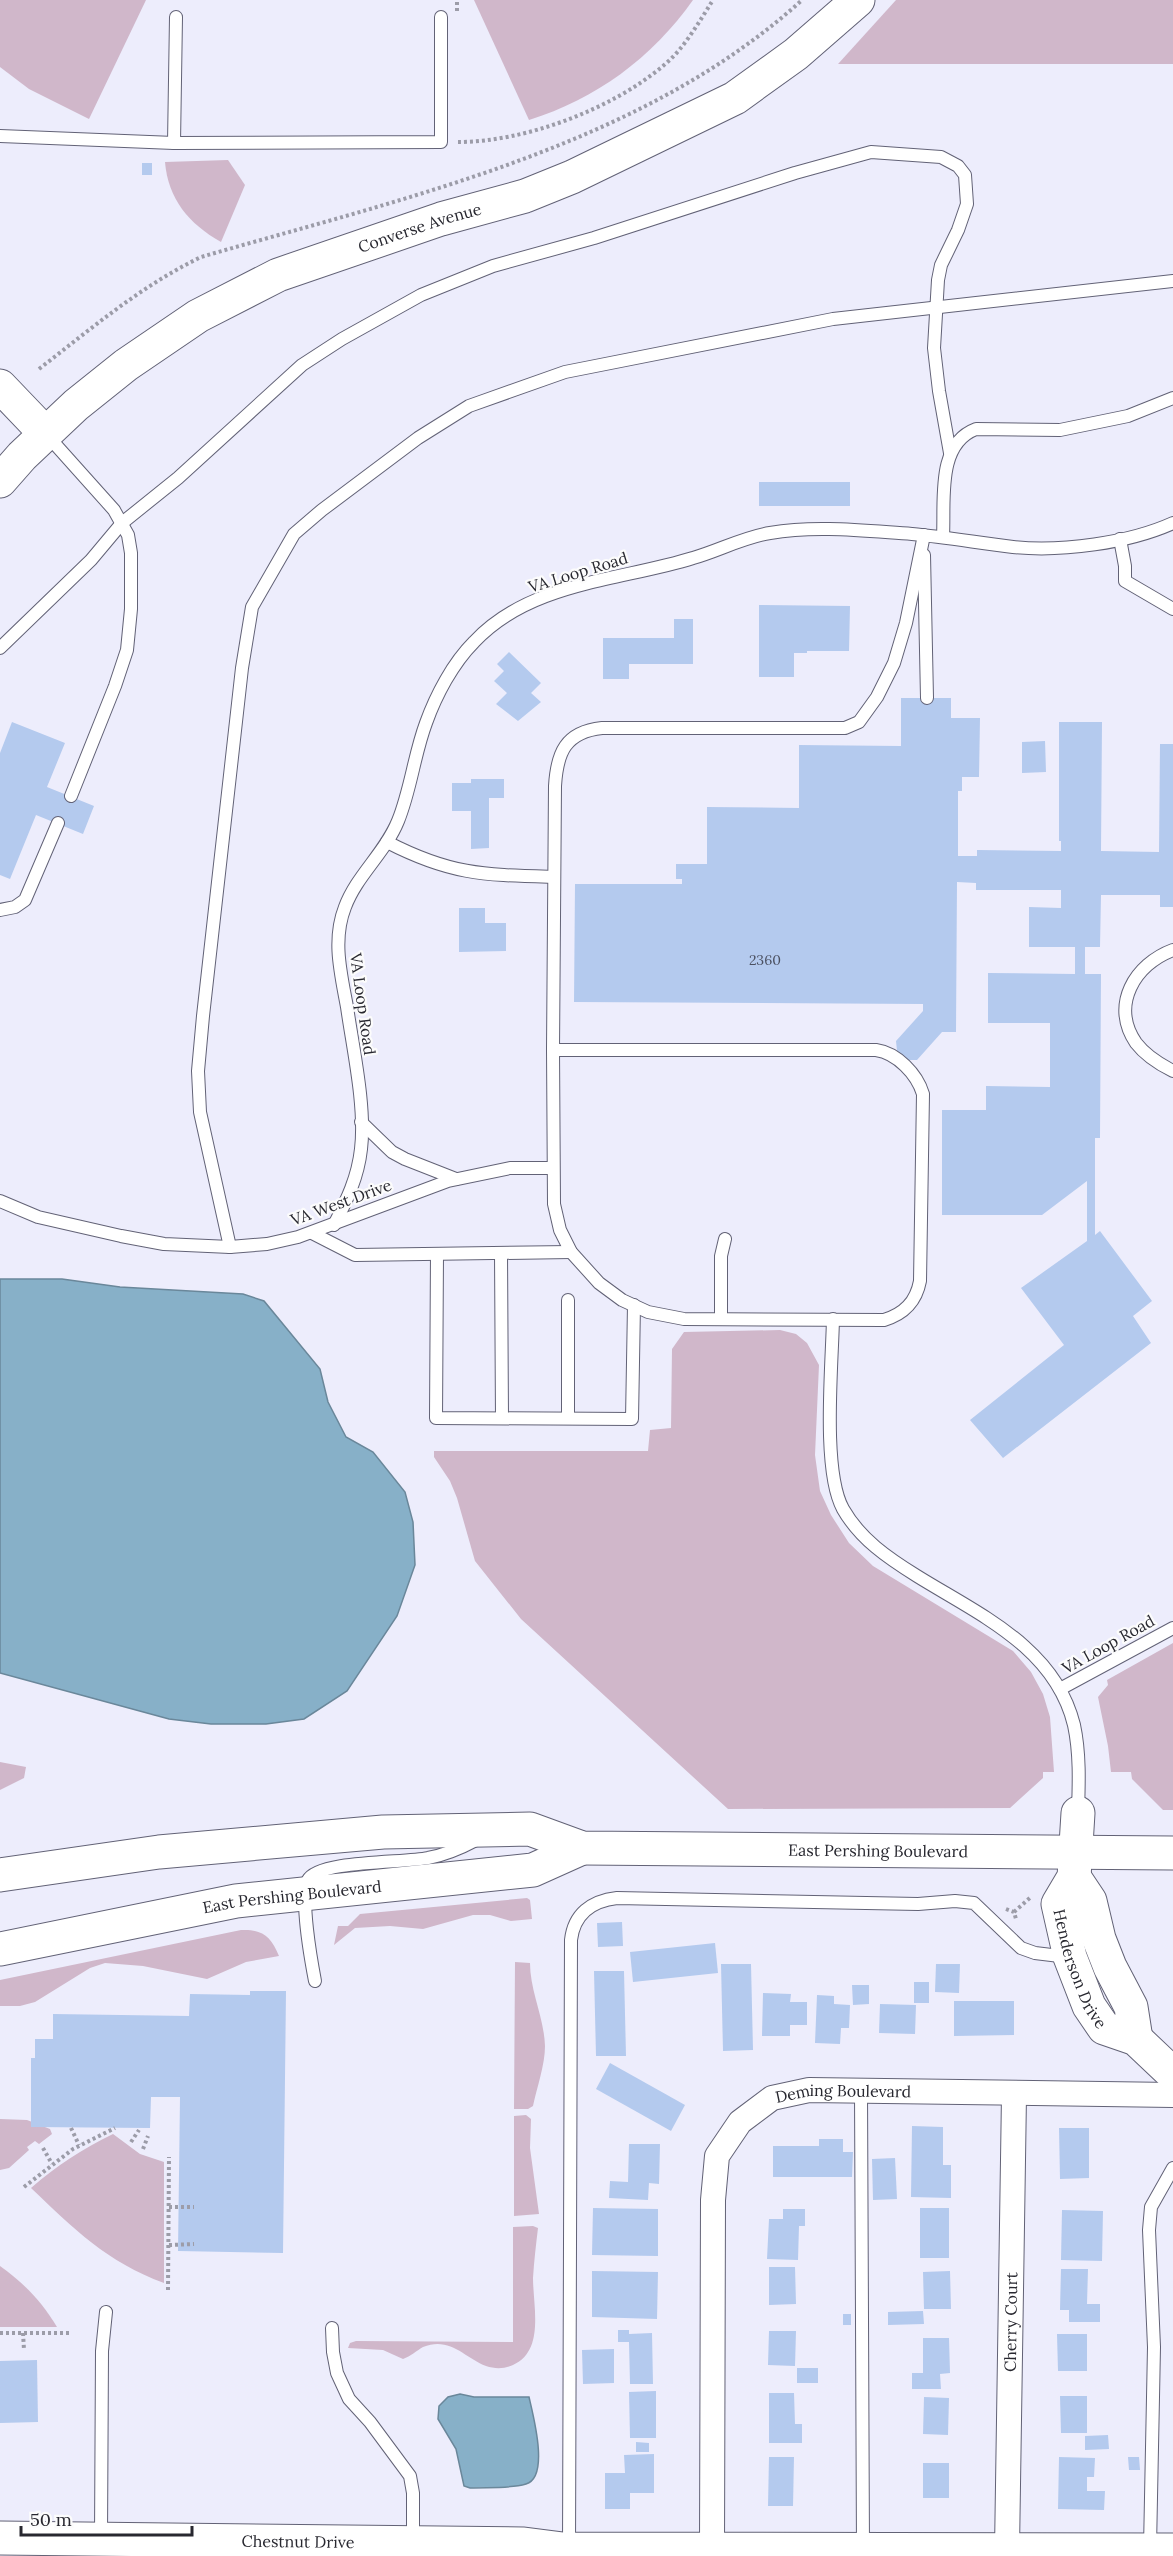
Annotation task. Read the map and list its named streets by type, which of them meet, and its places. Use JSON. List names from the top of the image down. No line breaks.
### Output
{"streets":{"main road":["Converse Avenue","East Pershing Boulevard","Henderson Drive","Chestnut Drive"],"street":["Deming Boulevard","Cherry Court"],"lane":["VA Loop Road","VA West Drive"]},"crossings":[["VA Loop Road","VA West Drive"],["East Pershing Boulevard","Henderson Drive"],["Deming Boulevard","Cherry Court"],["Deming Boulevard","Chestnut Drive"],["Cherry Court","Chestnut Drive"]],"house_numbers":["2360"],"scale_bar":"50 m"}
